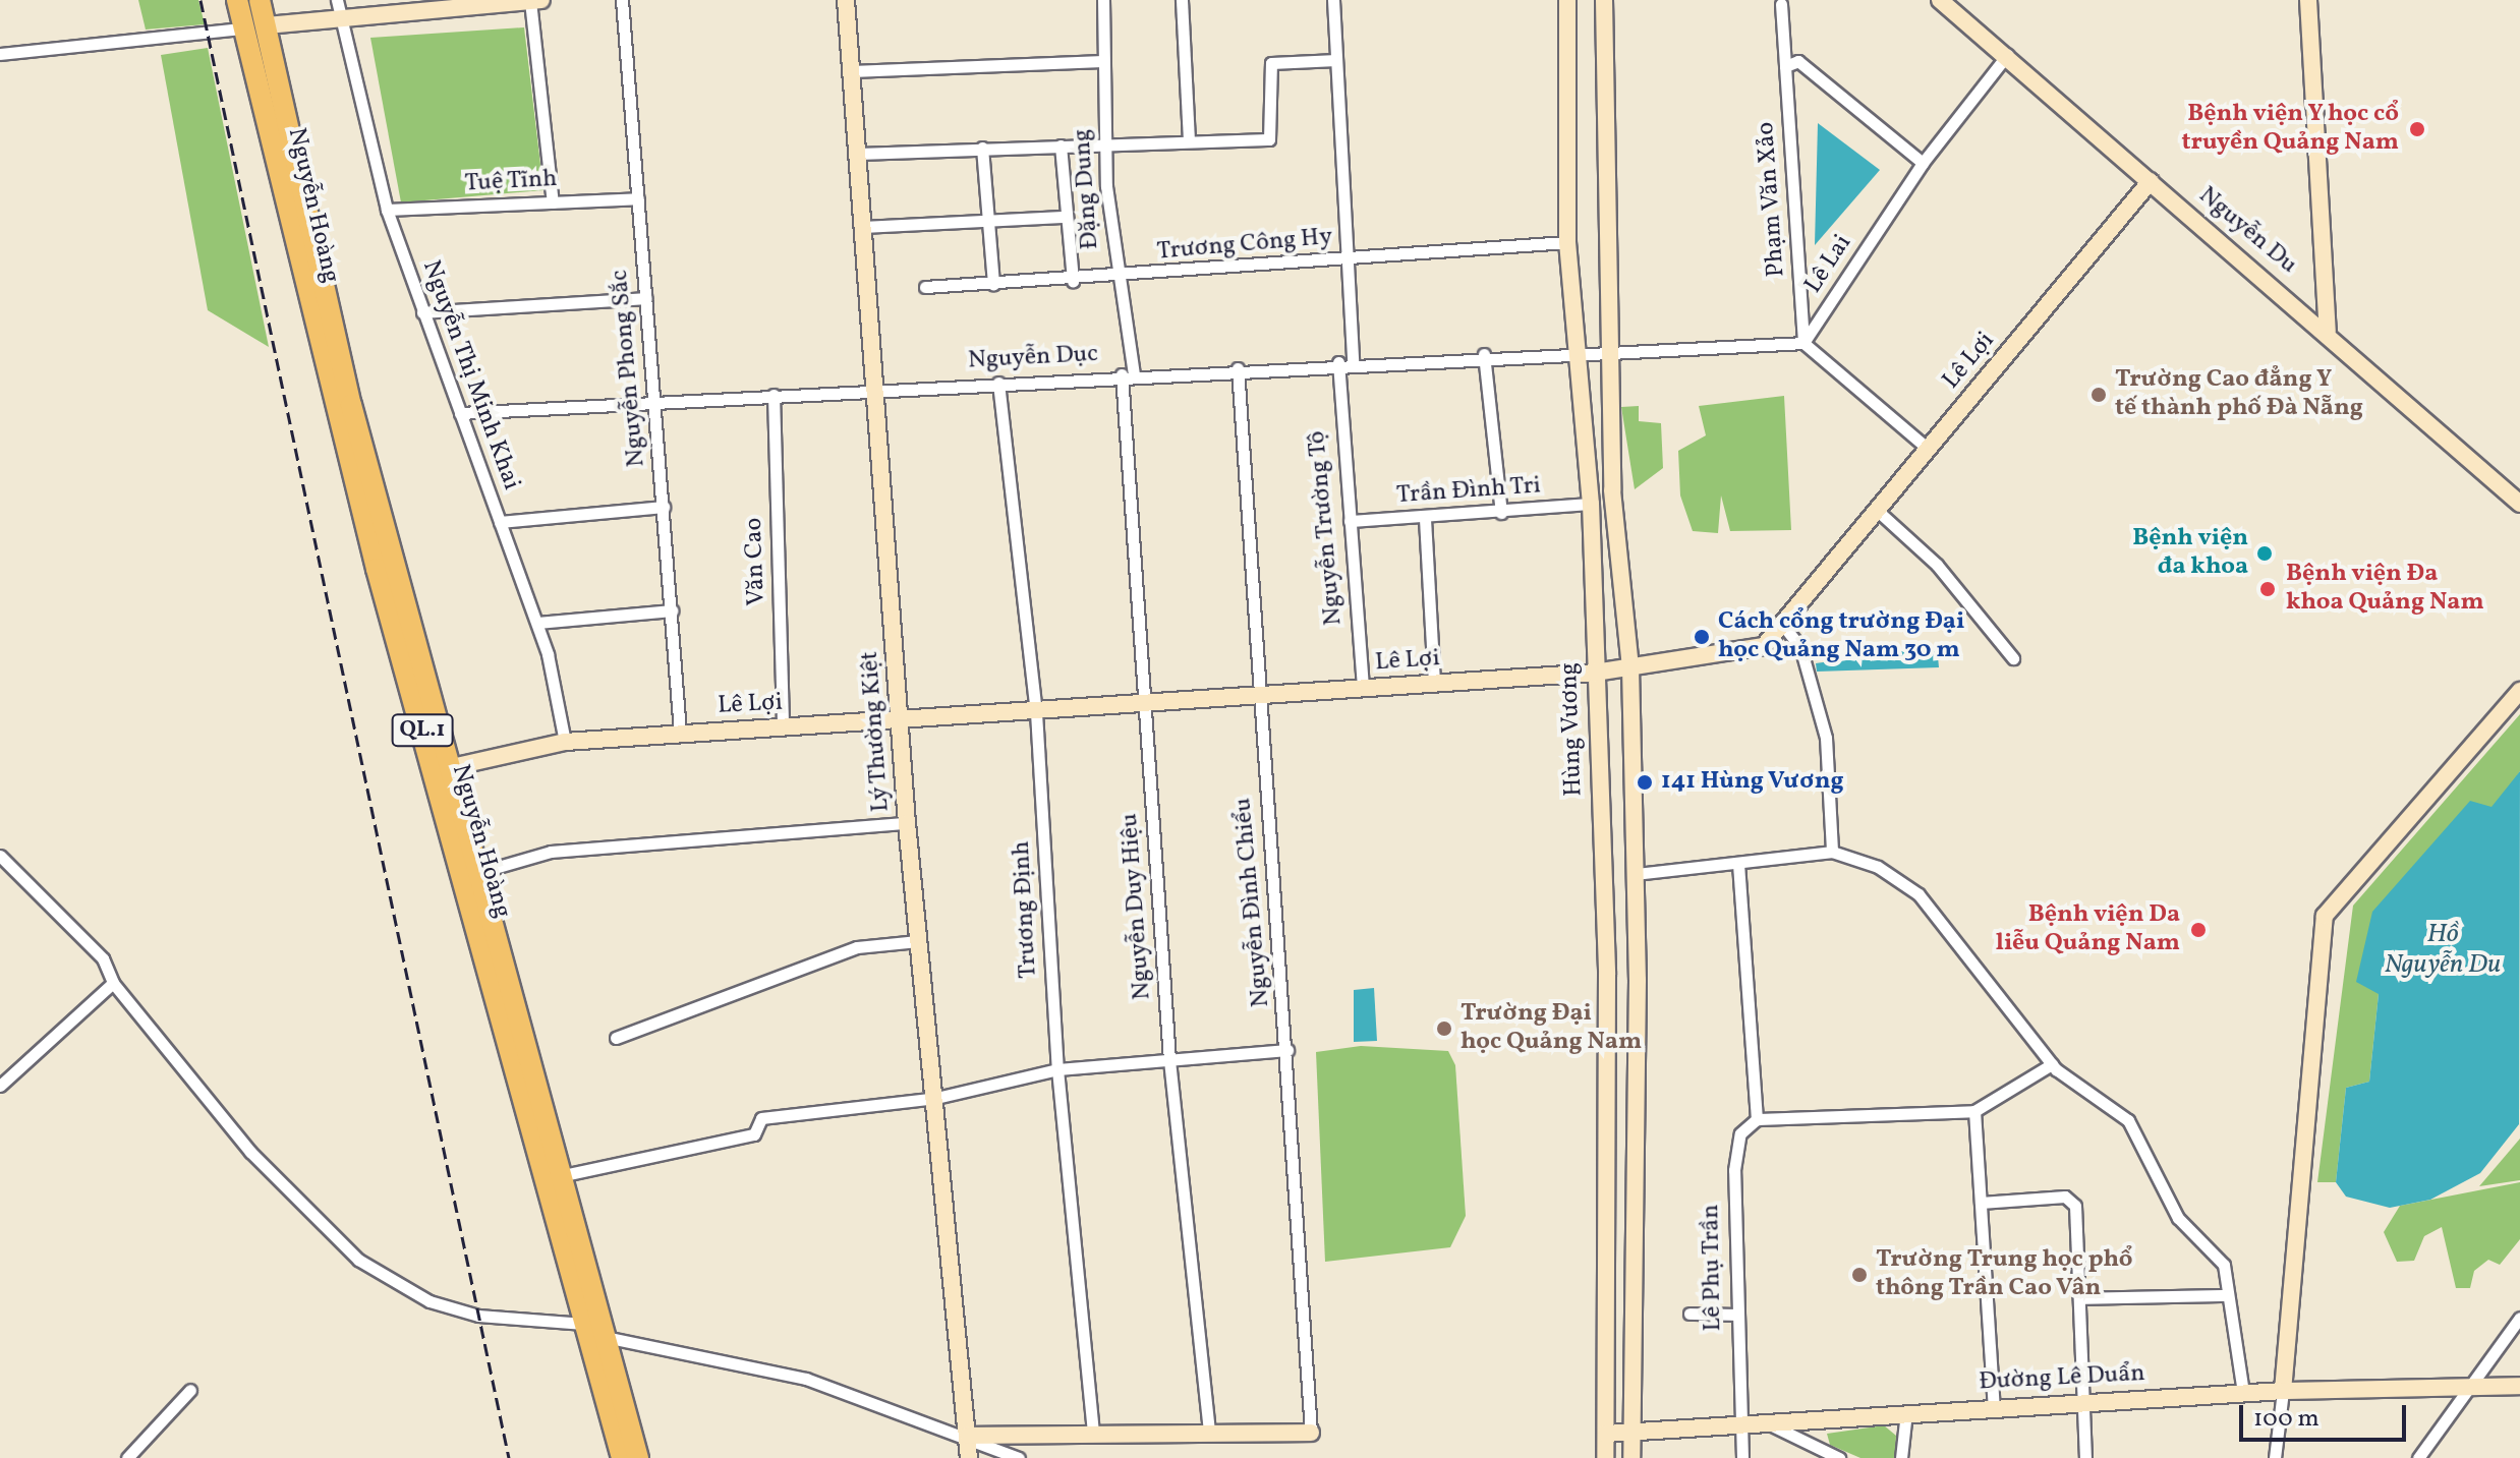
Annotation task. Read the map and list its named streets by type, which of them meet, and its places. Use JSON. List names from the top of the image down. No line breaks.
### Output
{"streets":{"highway":["Nguyễn Hoàng","QL.1"],"street":["Tuệ Tĩnh","Đặng Dung","Phạm Văn Xảo","Nguyễn Du","Trương Công Hy","Lê Lai","Nguyễn Dục","Lê Lợi","Nguyễn Phong Sắc","Nguyễn Thị Minh Khai","Trần Đình Tri","Nguyễn Trường Tộ","Văn Cao","Hùng Vương","Lý Thường Kiệt","Nguyễn Đình Chiểu","Nguyễn Duy Hiệu","Trương Định","Lê Phụ Trần","Đường Lê Duẩn"]},"crossings":[["Tuệ Tĩnh","Nguyễn Phong Sắc"],["Tuệ Tĩnh","Nguyễn Thị Minh Khai"],["Đặng Dung","Trương Công Hy"],["Đặng Dung","Nguyễn Dục"],["Đặng Dung","Nguyễn Duy Hiệu"],["Phạm Văn Xảo","Lê Lai"],["Nguyễn Hoàng","Lê Lợi"],["Nguyễn Du","Lê Lai"],["Nguyễn Du","Lê Lợi"],["Trương Công Hy","Hùng Vương"],["Nguyễn Dục","Nguyễn Phong Sắc"],["Nguyễn Dục","Nguyễn Thị Minh Khai"],["Nguyễn Dục","Nguyễn Trường Tộ"],["Nguyễn Dục","Văn Cao"],["Nguyễn Dục","Hùng Vương"],["Nguyễn Dục","Lý Thường Kiệt"],["Nguyễn Dục","Nguyễn Đình Chiểu"],["Nguyễn Dục","Nguyễn Duy Hiệu"],["Nguyễn Dục","Trương Định"],["Lê Lợi","Nguyễn Phong Sắc"],["Lê Lợi","Nguyễn Thị Minh Khai"],["Lê Lợi","Nguyễn Trường Tộ"],["Lê Lợi","Văn Cao"],["Lê Lợi","Hùng Vương"],["Lê Lợi","Lý Thường Kiệt"],["Lê Lợi","Nguyễn Đình Chiểu"],["Lê Lợi","Nguyễn Duy Hiệu"],["Lê Lợi","Trương Định"],["Trần Đình Tri","Nguyễn Trường Tộ"],["Trần Đình Tri","Hùng Vương"],["Hùng Vương","Đường Lê Duẩn"],["Lê Phụ Trần","Đường Lê Duẩn"]],"water":["Hồ Nguyễn Du"],"places":["Bệnh viện Y học cổ truyền Quảng Nam","Trường Cao đẳng Y tế thành phố Đà Nẵng","Bệnh viện đa khoa","Bệnh viện Đa khoa Quảng Nam","Cách cổng trường Đại học Quảng Nam 30 m","141 Hùng Vương","Bệnh viện Da liễu Quảng Nam","Trường Đại học Quảng Nam","Trường Trung học phổ thông Trần Cao Vân"],"scale_bar":"100 m"}
